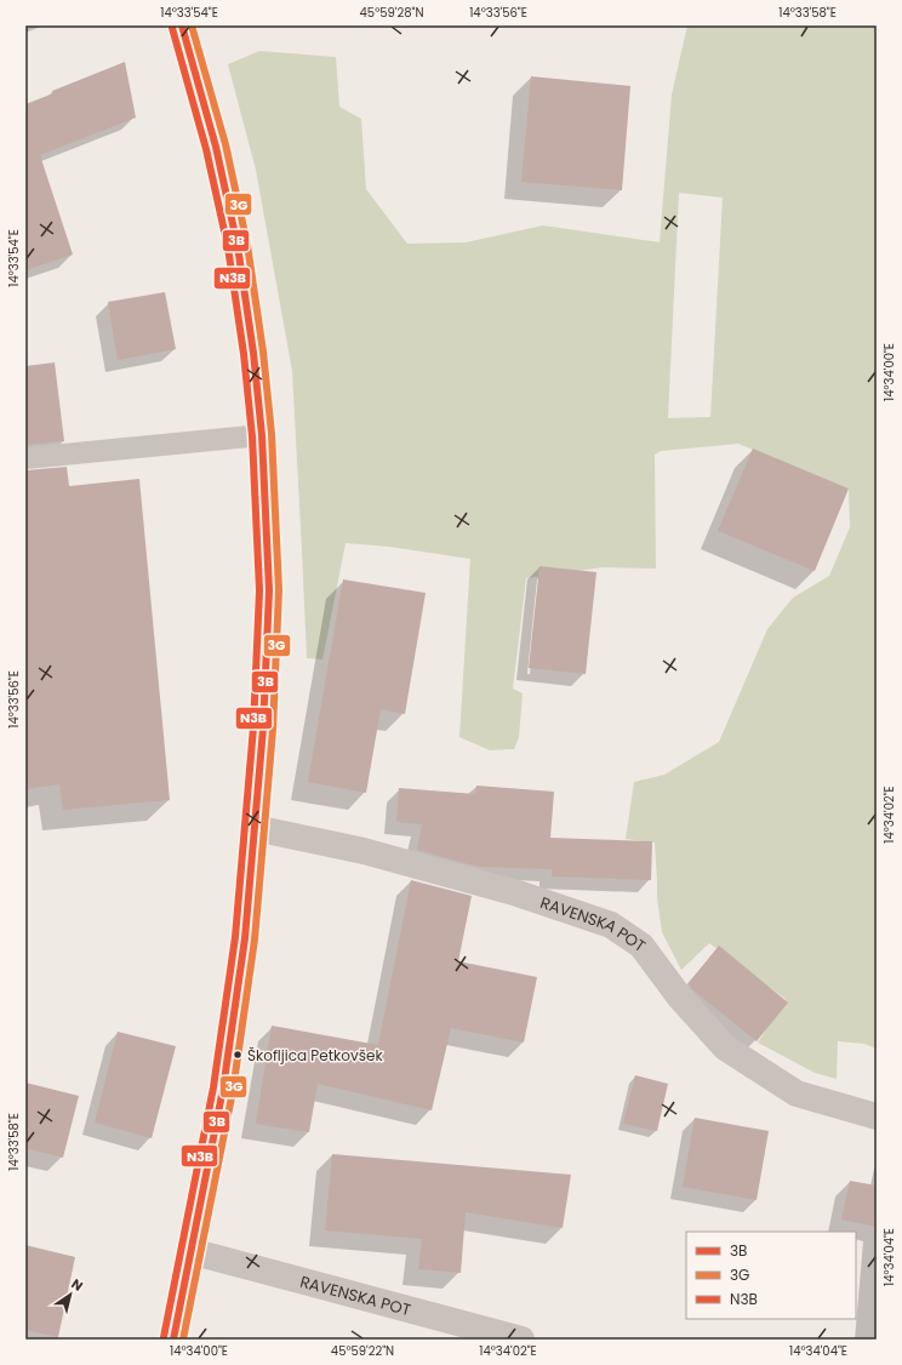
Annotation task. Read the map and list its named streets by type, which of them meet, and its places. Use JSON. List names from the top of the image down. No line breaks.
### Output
{"streets":{"street":["RAVENSKA POT"]},"places":["Škofljica Petkovšek"],"lines":["transit line 3B","transit line 3G","transit line N3B"],"legend":["3B","3G","N3B"],"north":"top right","coordinates":["14°33'54\"E","45°59'28\"N","14°33'56\"E","14°33'58\"E","14°34'00\"E","14°34'02\"E","14°34'04\"E","45°59'22\"N"]}
